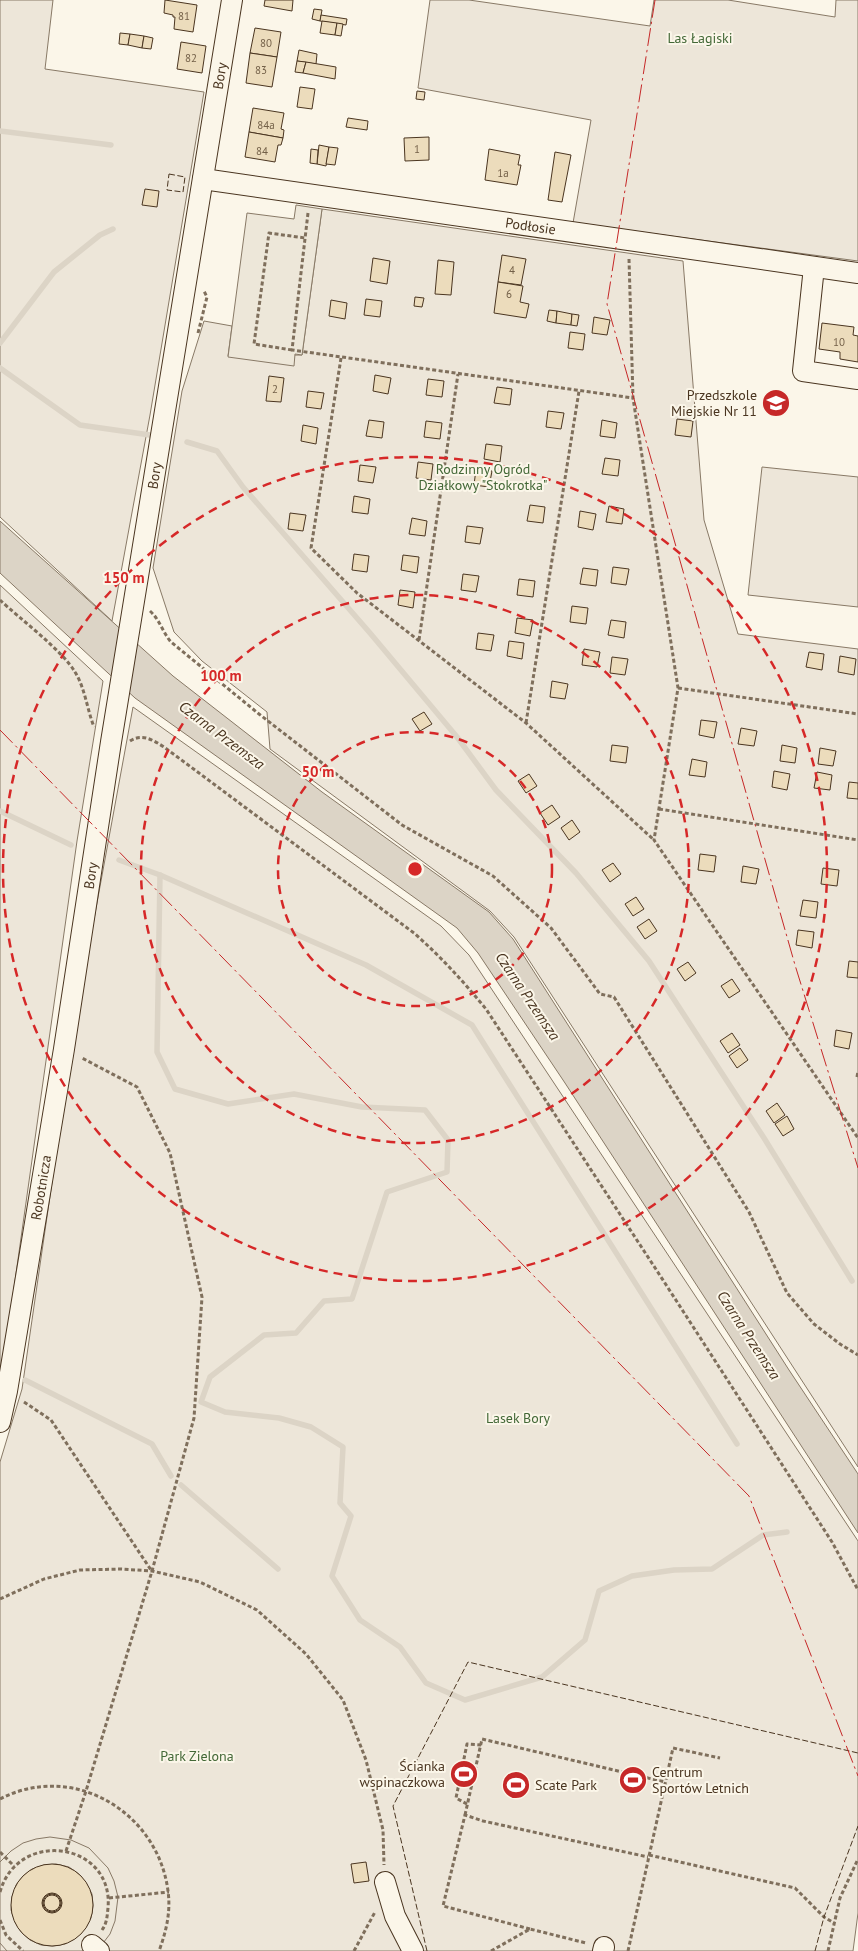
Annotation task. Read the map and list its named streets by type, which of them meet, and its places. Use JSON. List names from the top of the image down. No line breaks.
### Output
{"streets":{"street":["Bory","Podłosie","Robotnicza"]},"crossings":[["Bory","Podłosie"],["Bory","Robotnicza"]],"water":["Czarna Przemsza"],"parks":["Las Łagiski","Rodzinny Ogród Działkowy \"Stokrotka\"","Lasek Bory","Park Zielona"],"places":{"school or university":["Przedszkole Miejskie Nr 11"],"sports":["Ścianka wspinaczkowa","Centrum Sportów Letnich","Scate Park"]},"house_numbers":["81","80","82","83","84a","1","84","1a","4","6","10","2"],"rings":["150 m","100 m","50 m"]}
